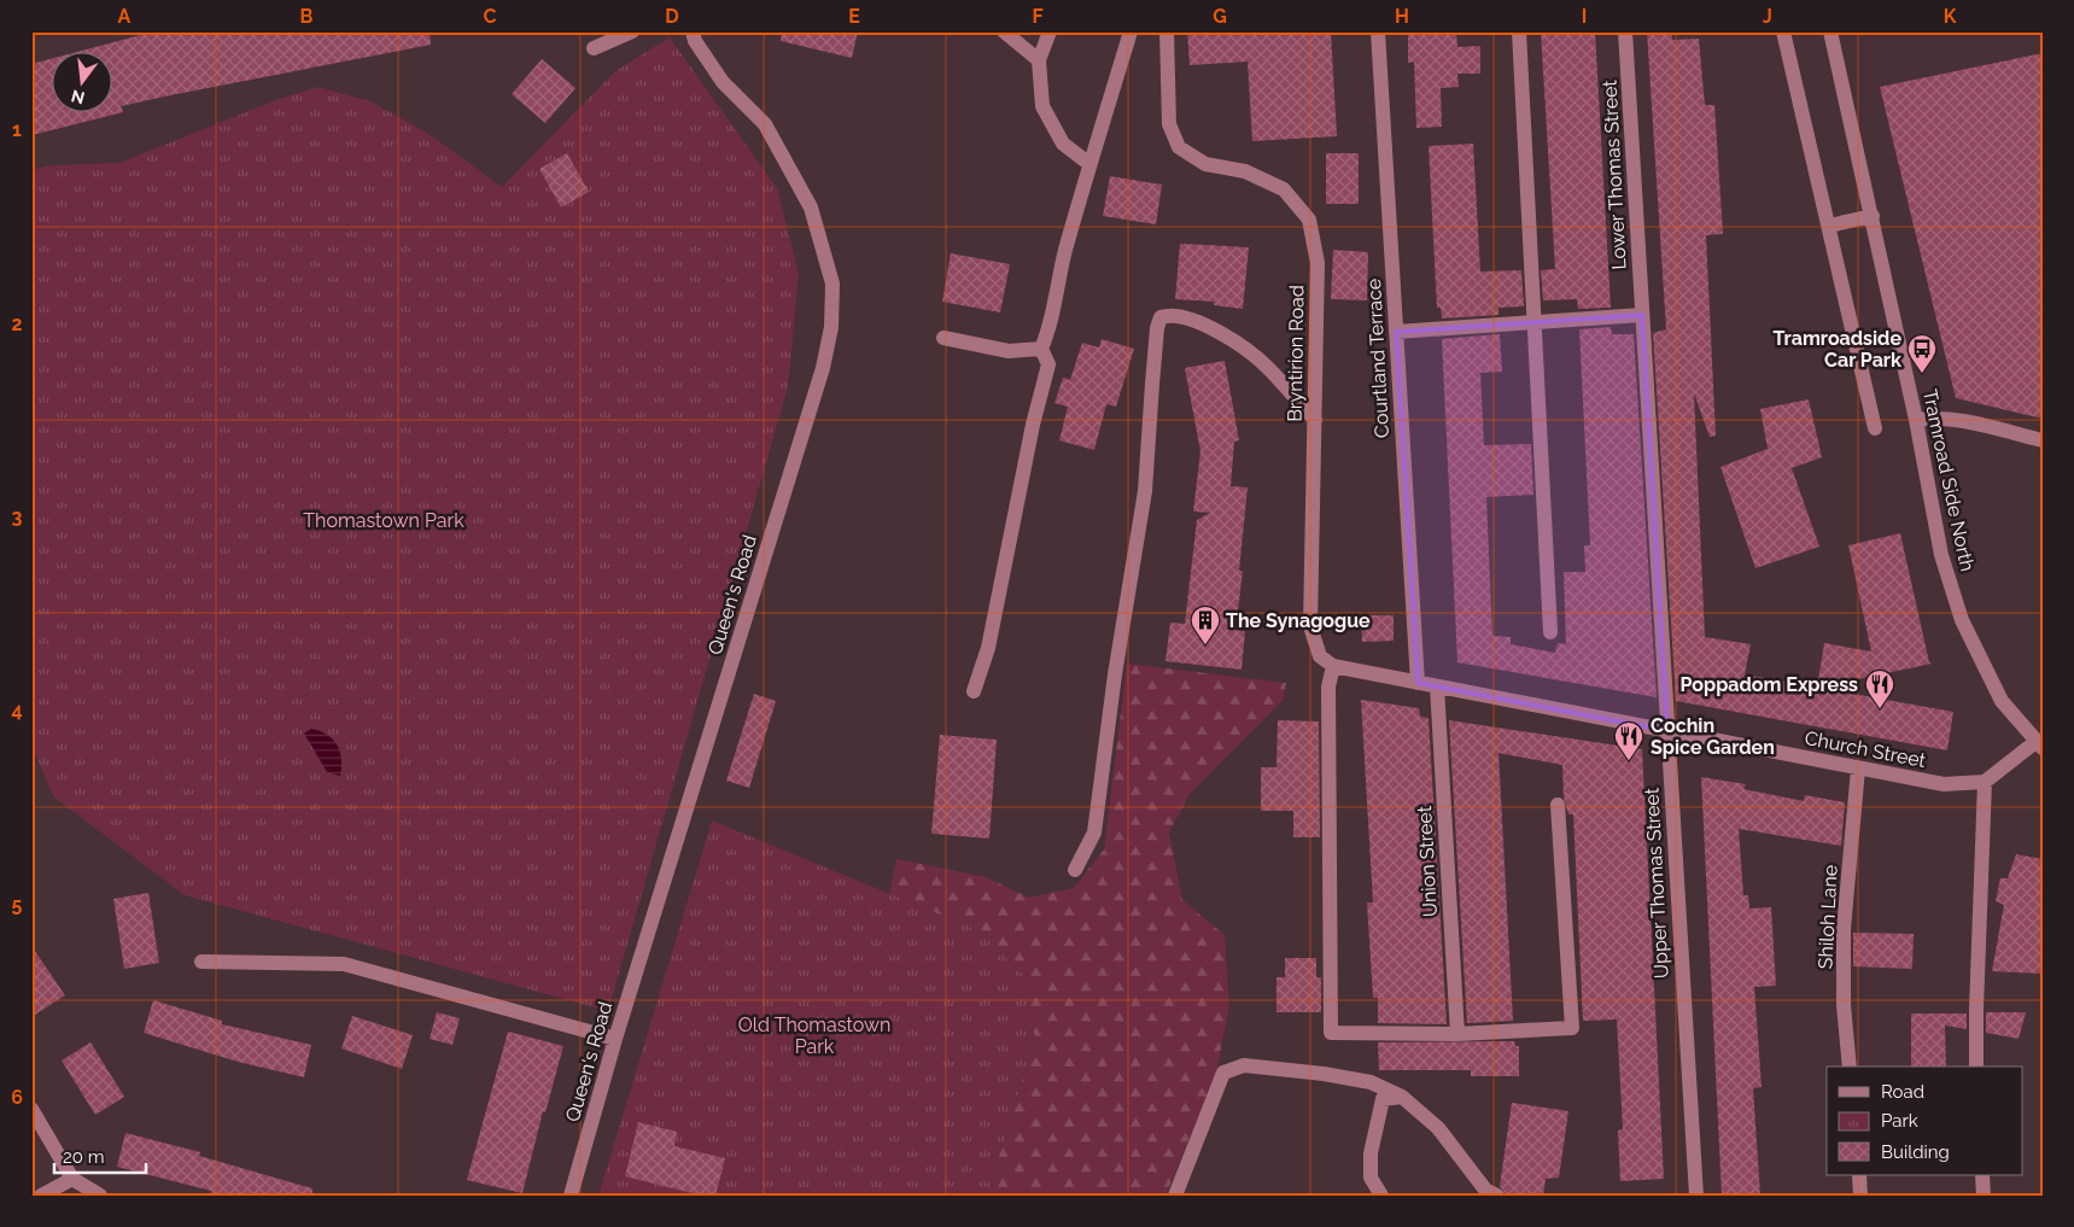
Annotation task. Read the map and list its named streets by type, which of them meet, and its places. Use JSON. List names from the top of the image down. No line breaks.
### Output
{"streets":{"street":["Lower Thomas Street","Bryntirion Road","Courtland Terrace","Tramroad Side North","Queen's Road","Church Street","Union Street","Upper Thomas Street","Shiloh Lane"]},"crossings":[["Lower Thomas Street","Upper Thomas Street"],["Courtland Terrace","Church Street"],["Church Street","Union Street"],["Church Street","Upper Thomas Street"],["Church Street","Shiloh Lane"]],"parks":["Thomastown Park","Old Thomastown Park"],"places":{"bus stop":["Tramroadside Car Park"],"building":["The Synagogue"],"restaurant":["Poppadom Express","Cochin Spice Garden"]},"legend":["Road","Park","Building"],"scale_bar":"20 m","north":"bottom","grid":{"columns":["A","B","C","D","E","F","G","H","I","J","K"],"rows":["1","2","3","4","5","6"]}}
